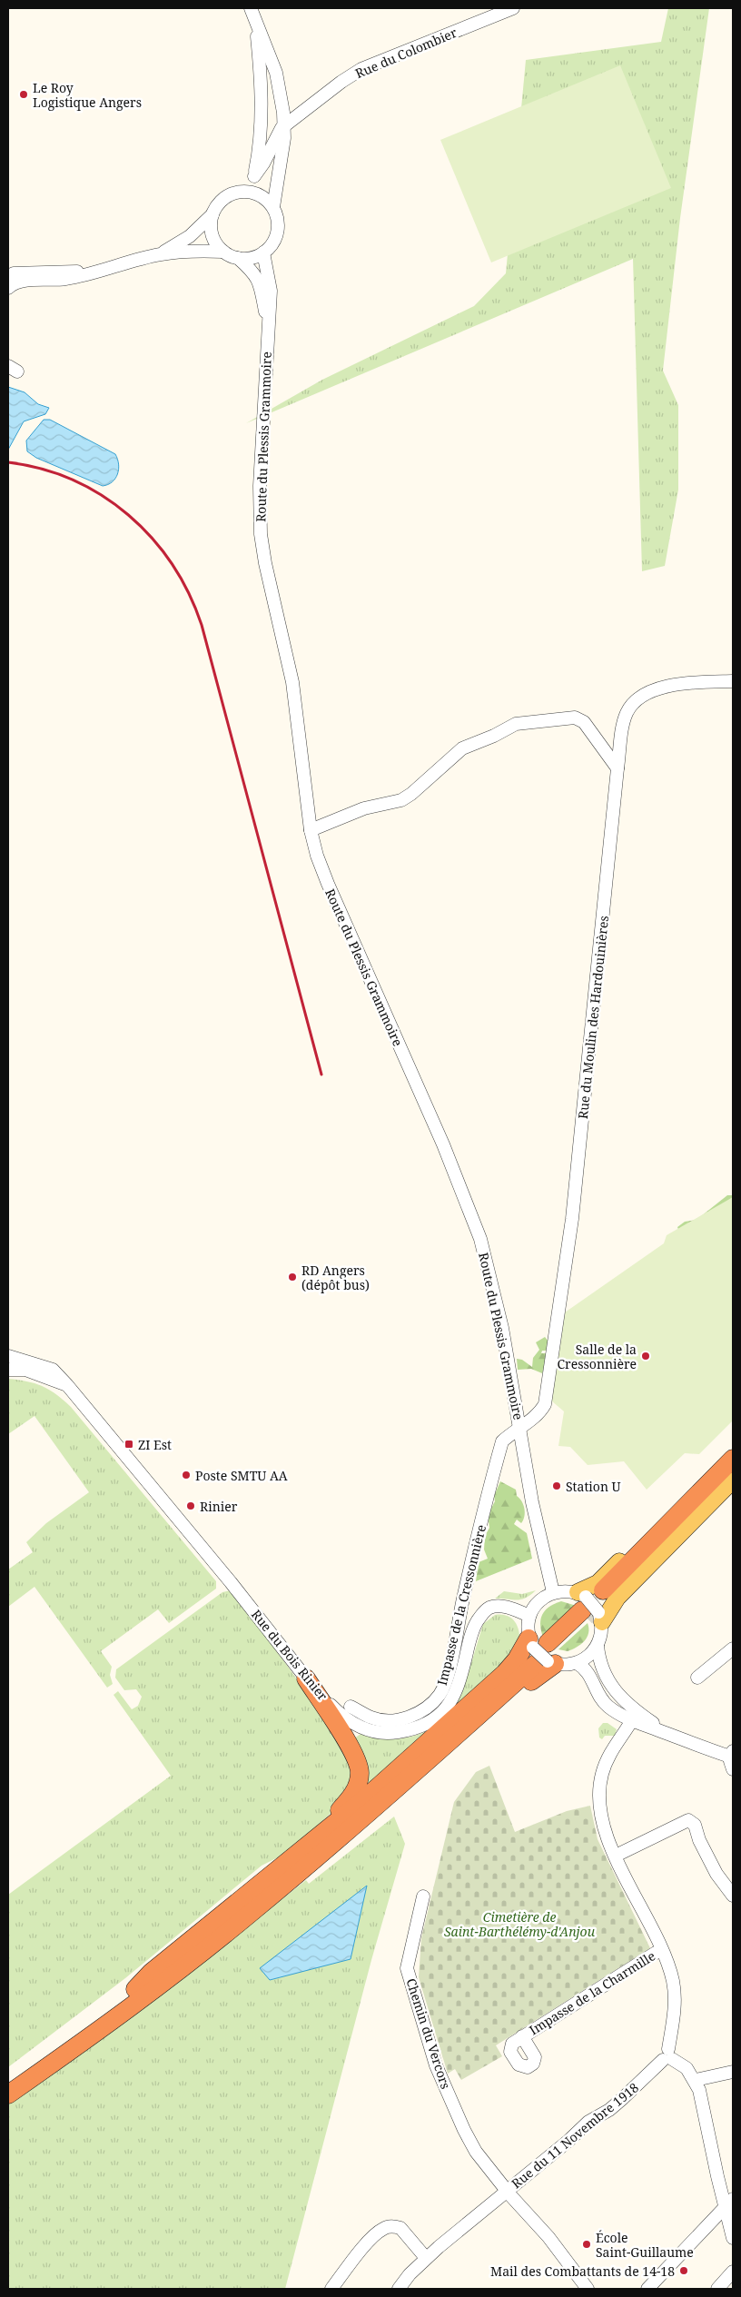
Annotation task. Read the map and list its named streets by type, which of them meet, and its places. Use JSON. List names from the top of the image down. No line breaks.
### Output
{"streets":{"street":["Rue du Colombier","Route du Plessis Grammoire","Rue du Moulin des Hardouinières","Impasse de la Cressonnière","Rue du Bois Rinier","Impasse de la Charmille","Chemin du Vercors","Rue du 11 Novembre 1918"]},"crossings":[["Rue du Colombier","Route du Plessis Grammoire"],["Route du Plessis Grammoire","Rue du Moulin des Hardouinières"],["Route du Plessis Grammoire","Impasse de la Cressonnière"],["Rue du Moulin des Hardouinières","Impasse de la Cressonnière"],["Chemin du Vercors","Rue du 11 Novembre 1918"]],"parks":["Cimetière de Saint-Barthélémy-d'Anjou"],"places":{"other":["Le Roy Logistique Angers","RD Angers (dépôt bus)","Salle de la Cressonnière","Poste SMTU AA","Station U","Rinier","École Saint-Guillaume","Mail des Combattants de 14-18"],"transit":["ZI Est"]}}
